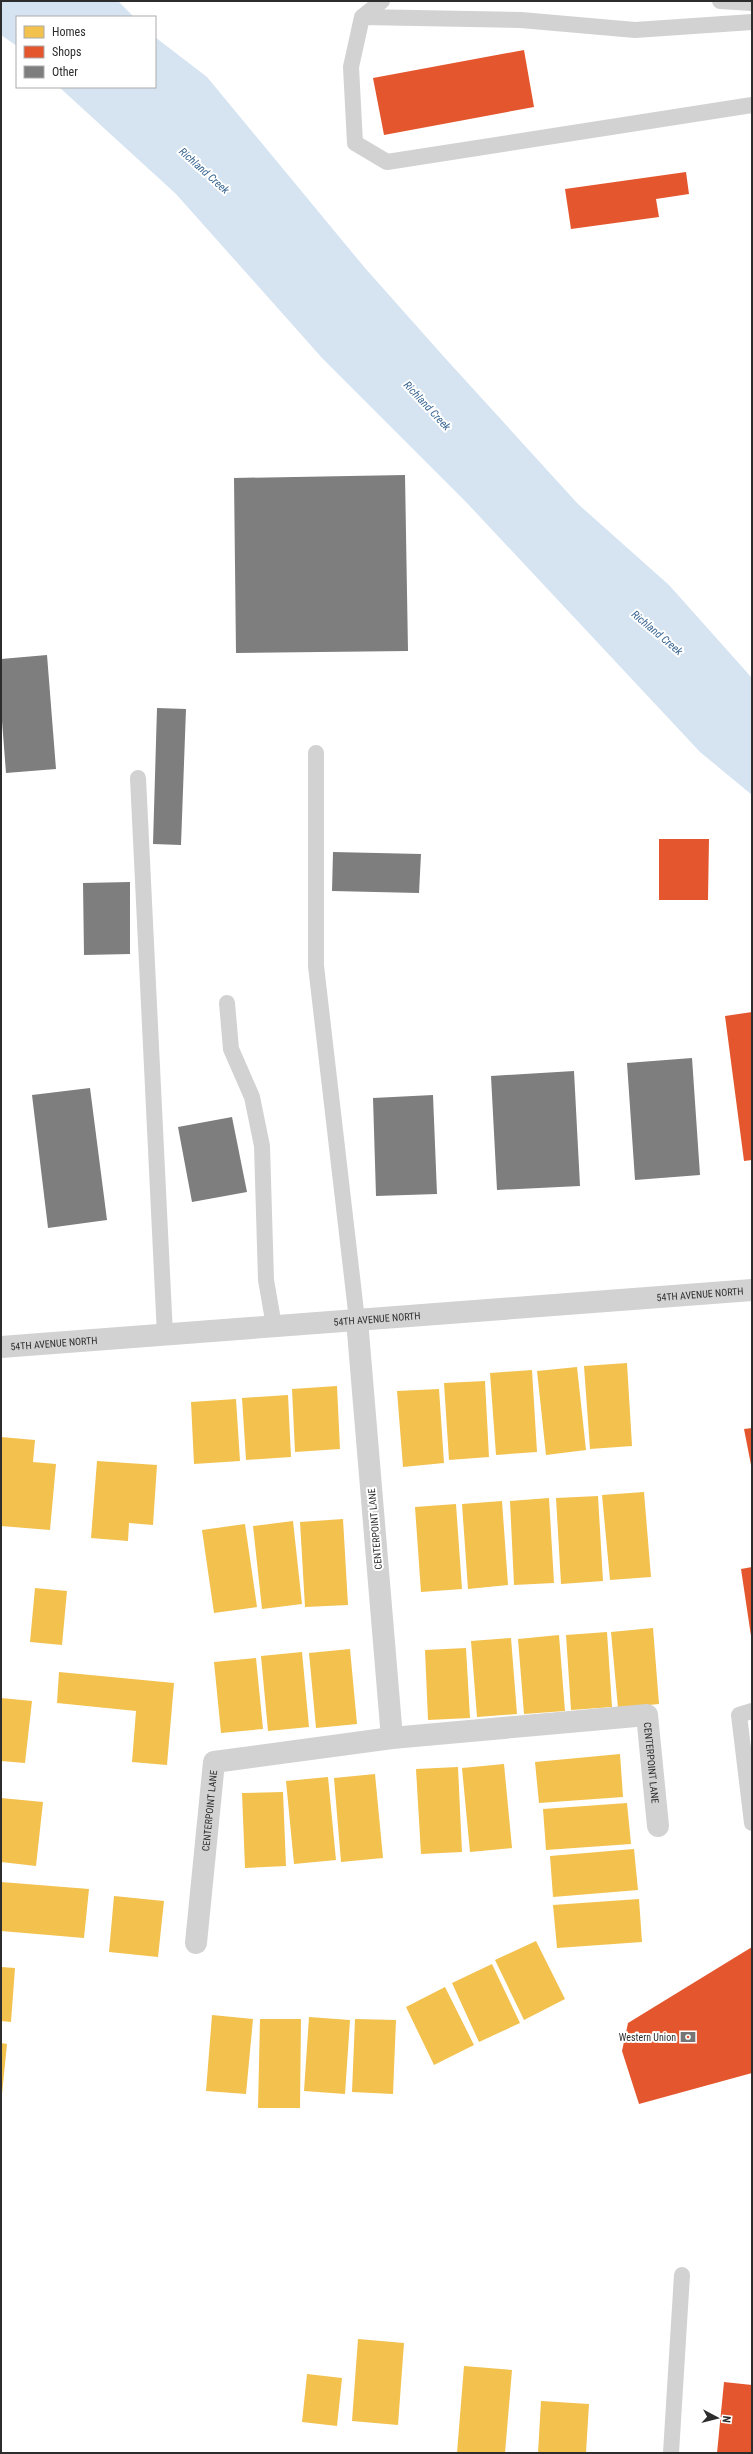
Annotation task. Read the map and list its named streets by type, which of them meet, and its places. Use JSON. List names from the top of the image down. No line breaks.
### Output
{"streets":{"street":["54TH AVENUE NORTH","CENTERPOINT LANE"]},"crossings":[["54TH AVENUE NORTH","CENTERPOINT LANE"]],"water":["Richland Creek"],"places":{"bank":["Western Union"]},"legend":["Homes","Shops","Other"],"north":"right"}
